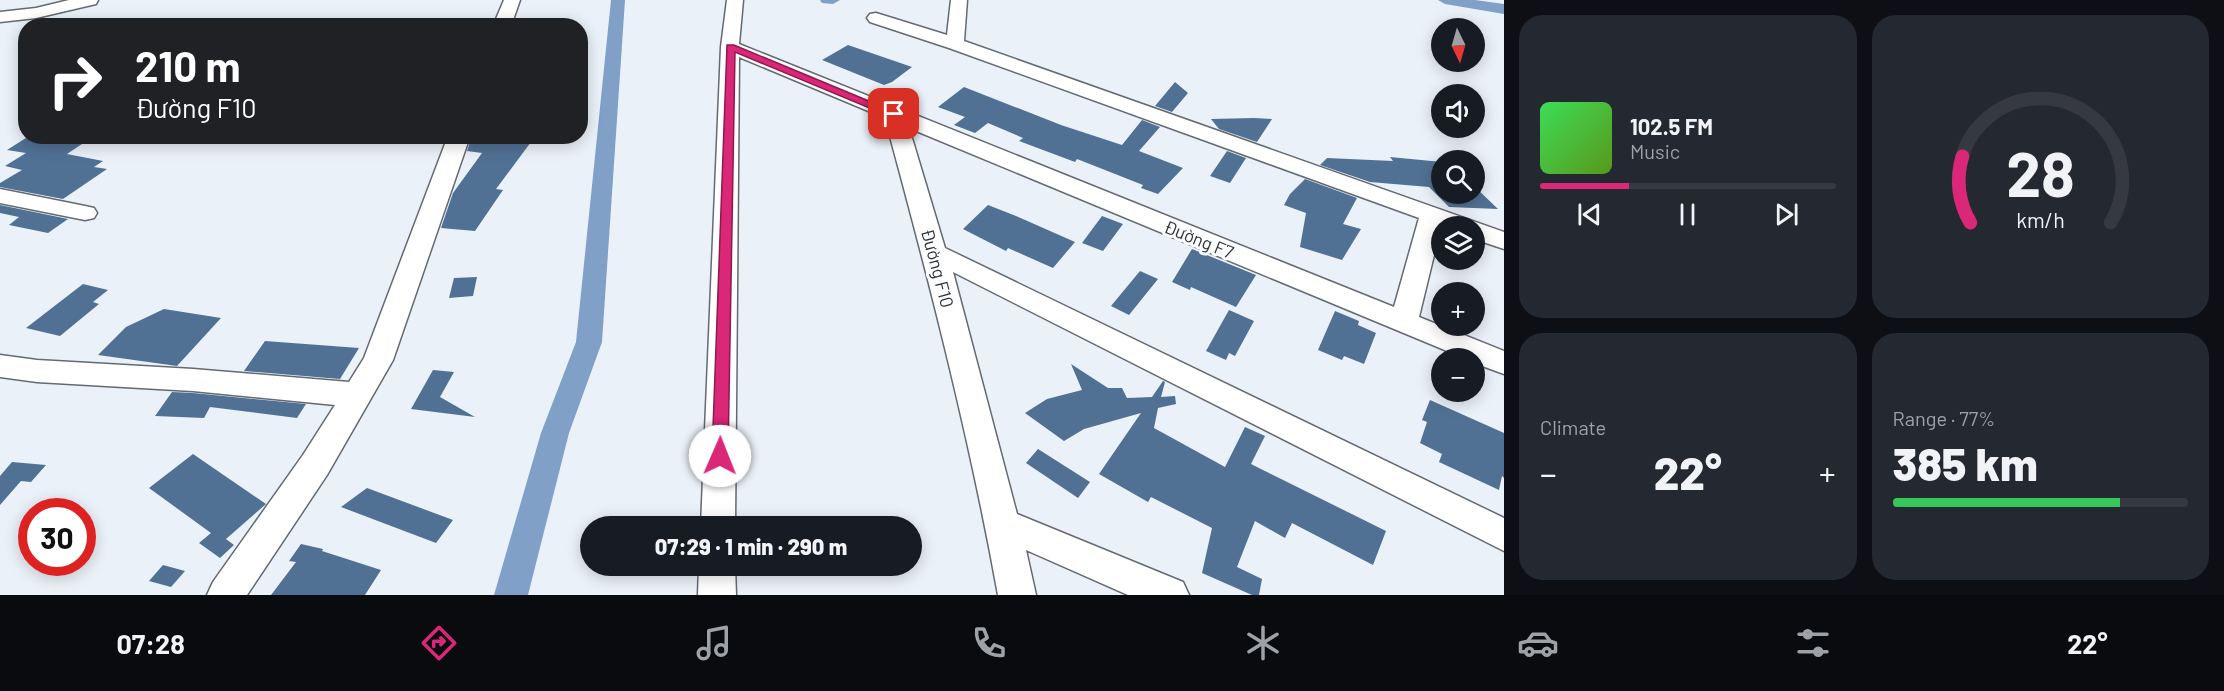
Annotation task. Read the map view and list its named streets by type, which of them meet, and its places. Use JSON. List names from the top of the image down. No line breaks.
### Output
{"streets":{"street":["Đường F7","Đường F10"]},"crossings":[["Đường F7","Đường F10"]],"north":"bottom","page":{"map_buttons":["+","−"],"turn":["210 m","Đường F10"],"song":["102.5 FM","Music"],"tile":["Climate",["Range · 77%","385 km"]],"heat":["−","22°","+"],"limit":"30","trip":"07:29 · 1 min · 290 m","tabs":["07:28","22°"],"gauge":["28","km/h"]}}
